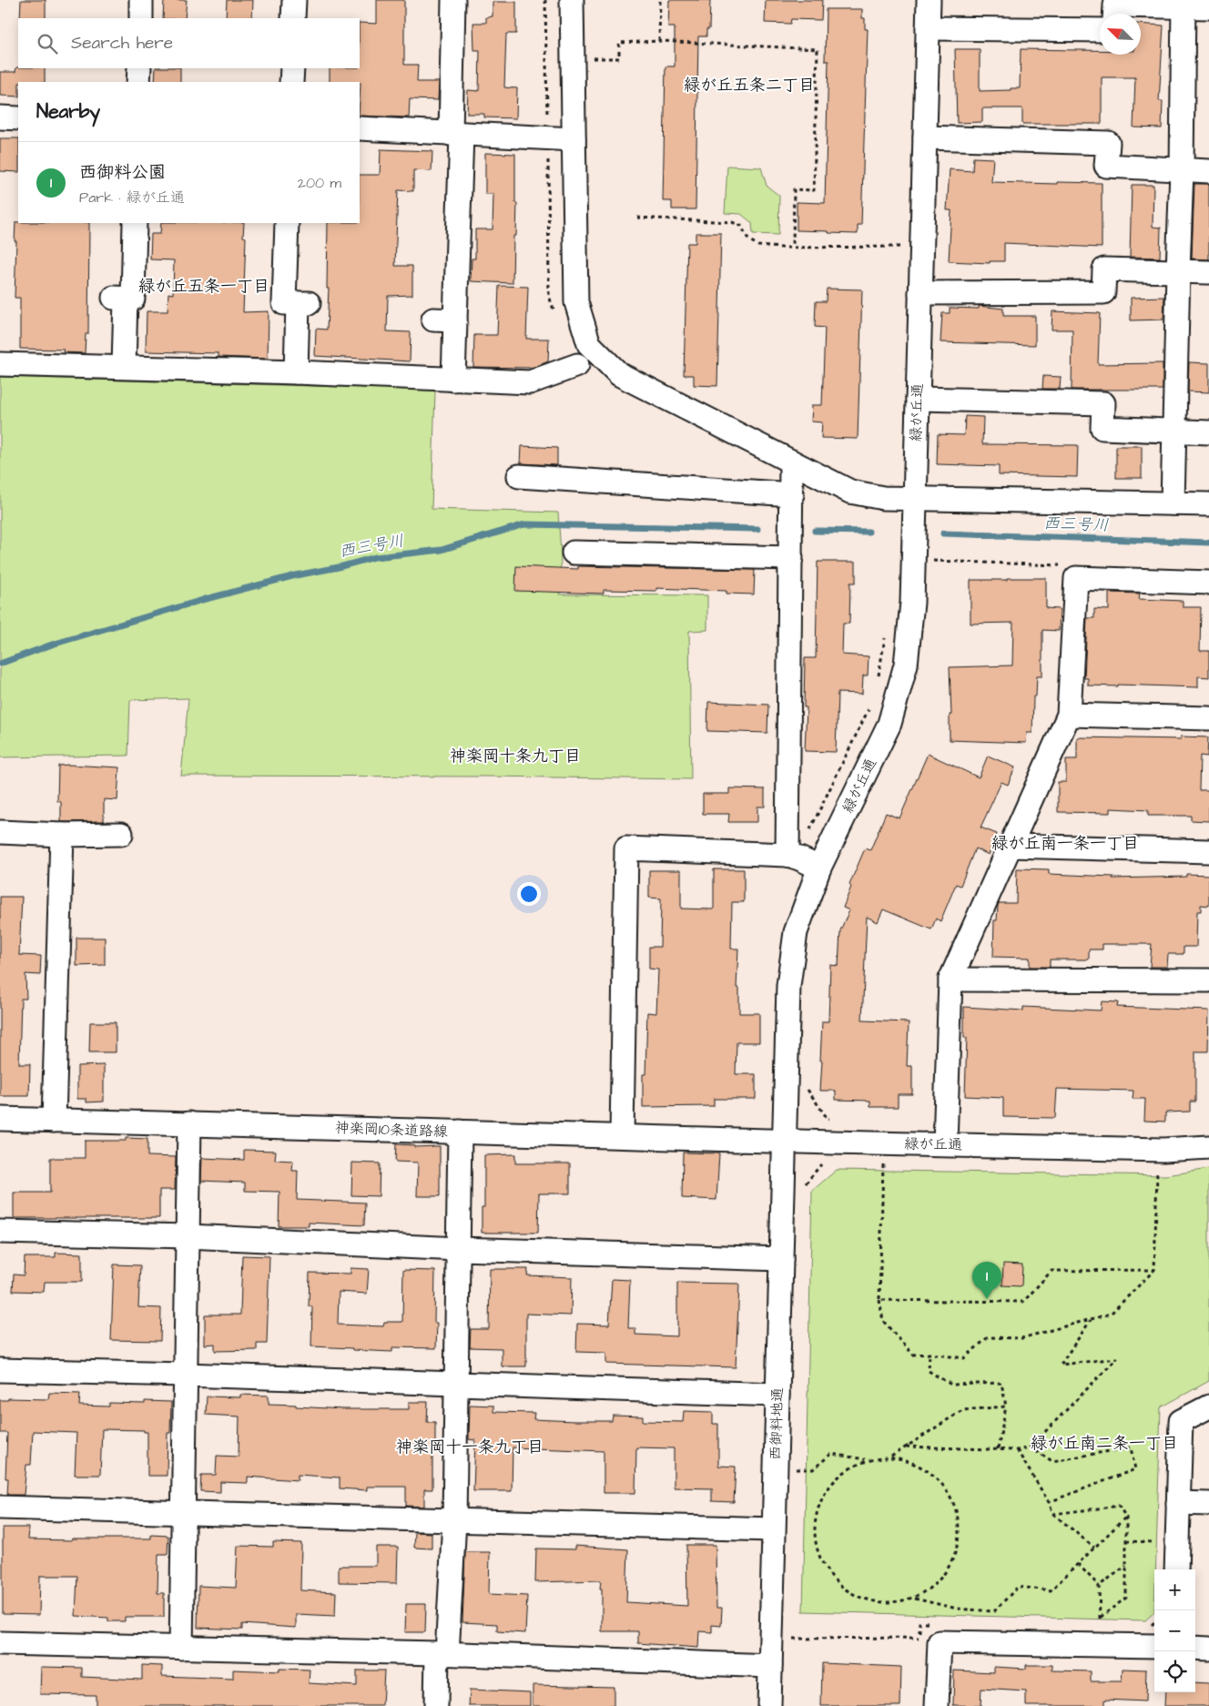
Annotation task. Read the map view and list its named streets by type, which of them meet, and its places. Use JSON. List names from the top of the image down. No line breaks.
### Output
{"streets":{"street":["緑が丘通","神楽岡10条道路線","西御料地通"]},"crossings":[["緑が丘通","神楽岡10条道路線"],["緑が丘通","西御料地通"],["神楽岡10条道路線","西御料地通"]],"districts":["緑が丘五条二丁目","緑が丘五条一丁目","神楽岡十条九丁目","緑が丘南一条一丁目","緑が丘南二条一丁目","神楽岡十一条九丁目"],"water":["西三号川"],"north":"top left","page":{"search":"Search here","heading":"Nearby","list":[{"mark":"1","name":"西御料公園","note":"Park · 緑が丘通","value":"200 m"}],"pins":"1","map_buttons":["+","−"]}}
